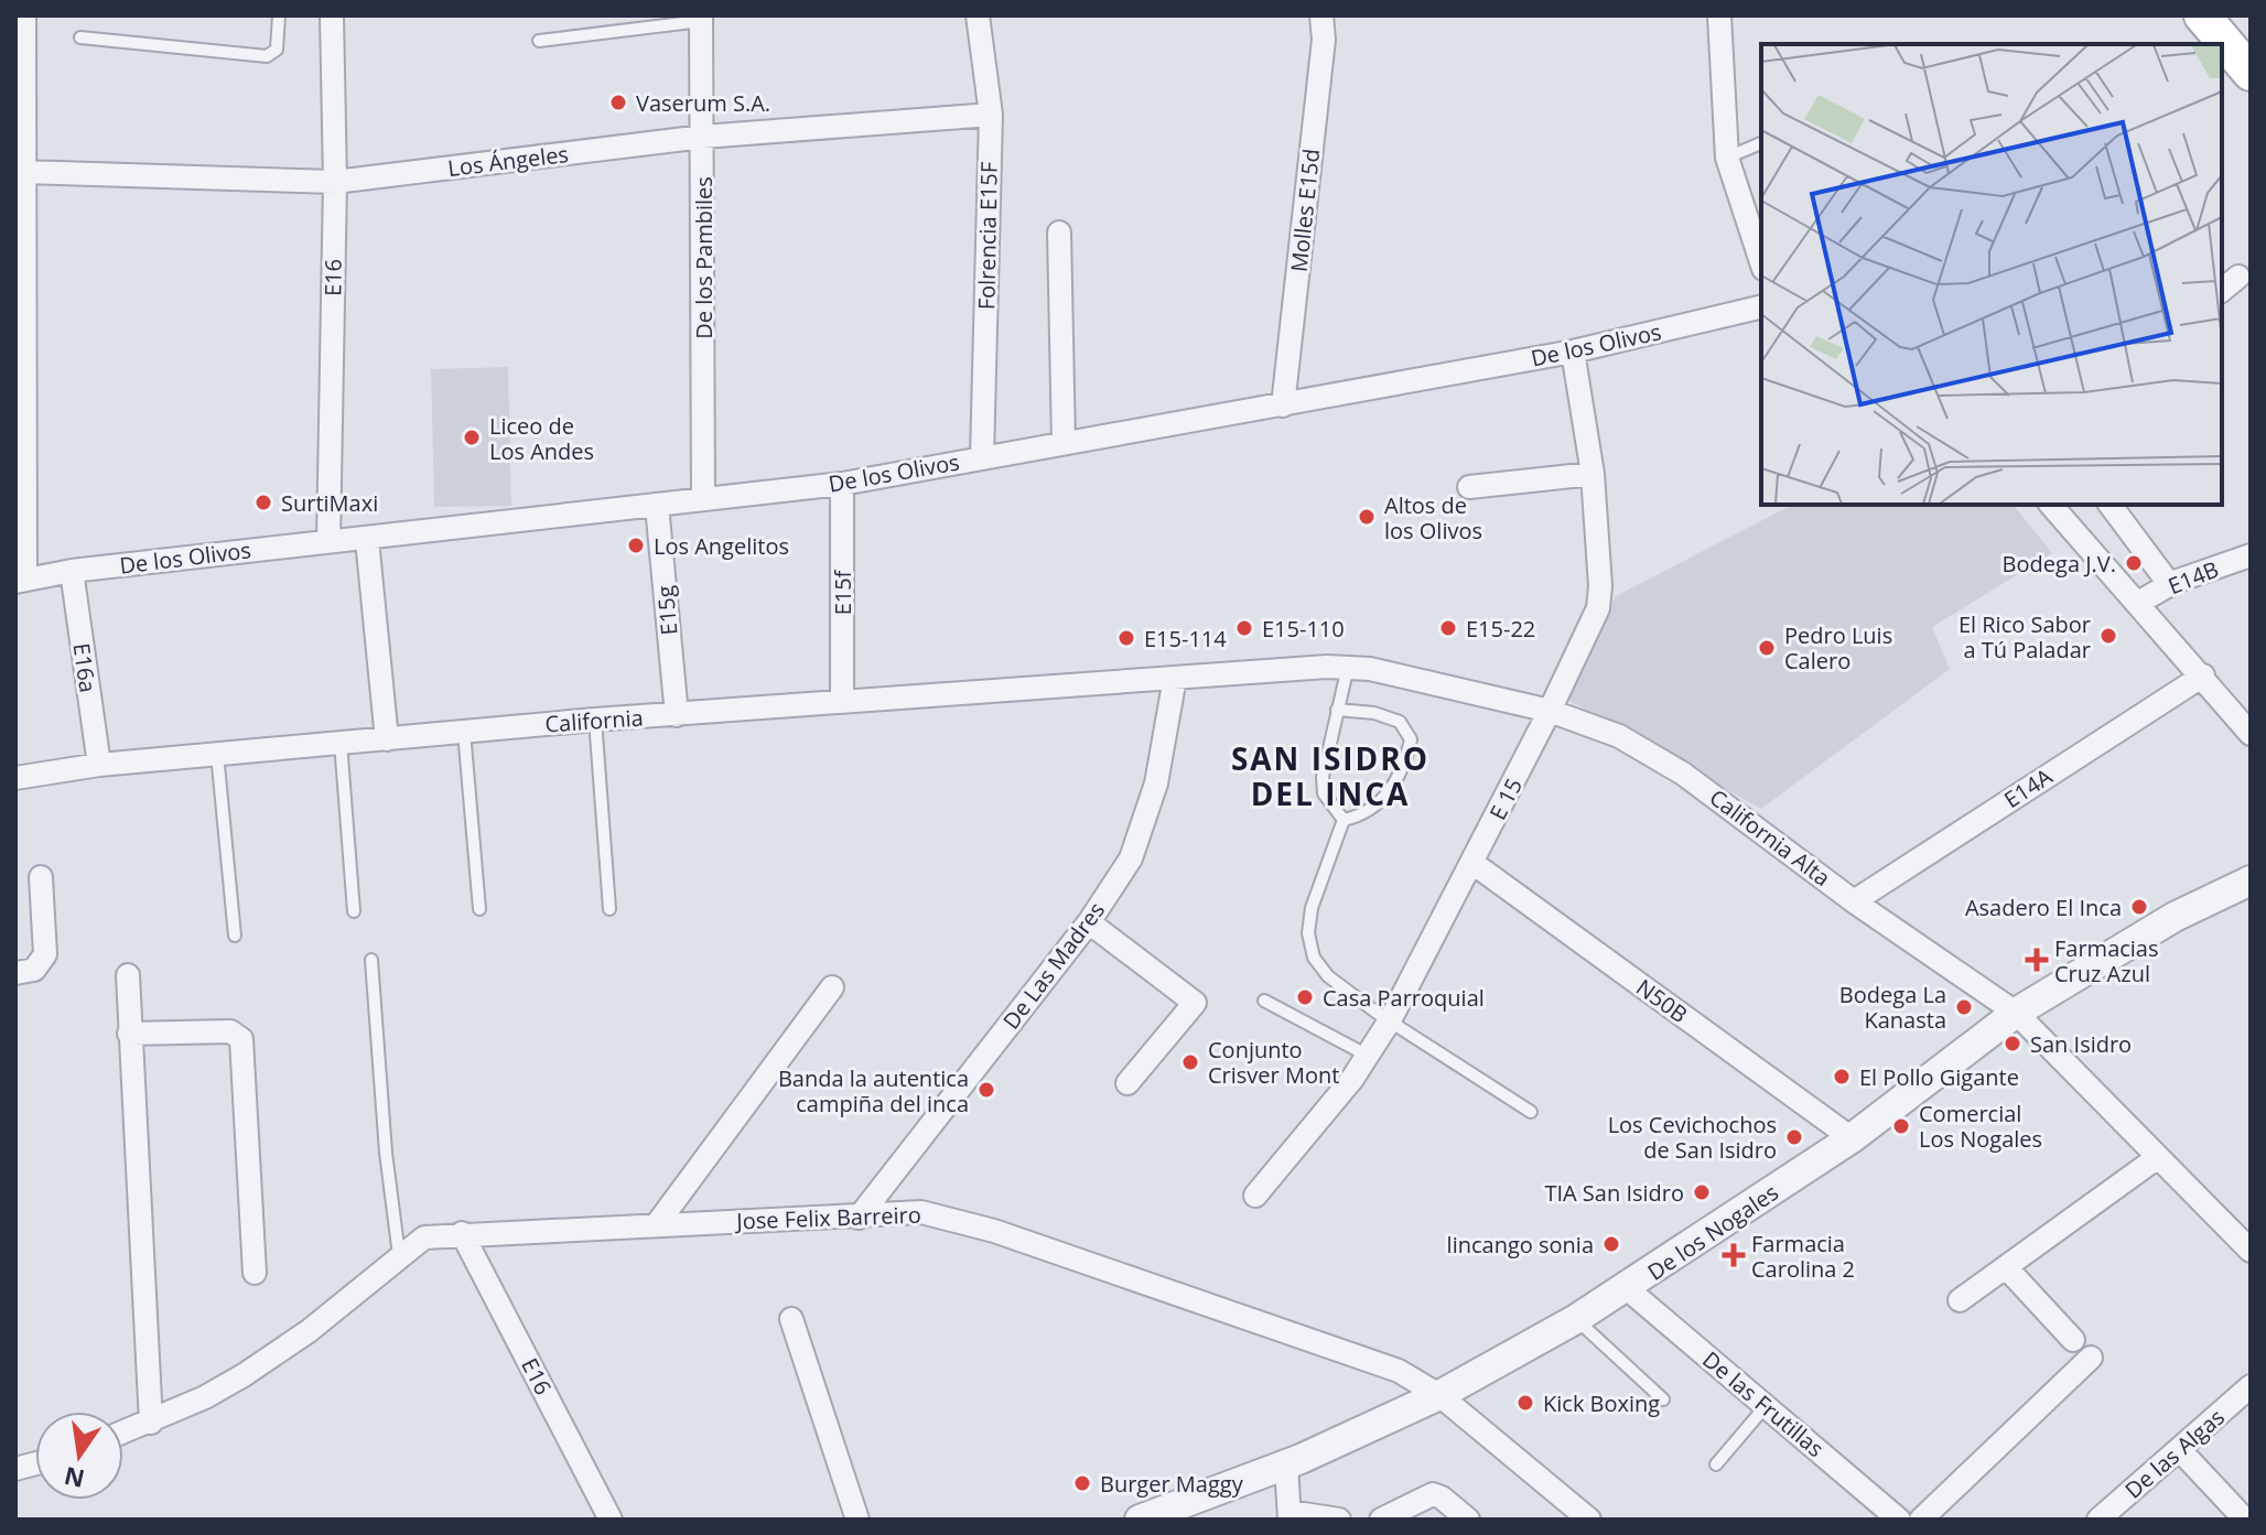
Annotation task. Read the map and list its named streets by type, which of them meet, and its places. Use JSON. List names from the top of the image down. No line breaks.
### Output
{"streets":{"street":["Los Ángeles","Molles E15d","Folrencia E15F","De los Pambiles","E16","De los Olivos","E14B","E15f","E15g","E16a","California","E14A","E 15","California Alta","De Las Madres","N50B","Jose Felix Barreiro","De los Nogales","De las Frutillas","De las Algas"]},"crossings":[["Los Ángeles","Folrencia E15F"],["Los Ángeles","De los Pambiles"],["Los Ángeles","E16"],["Molles E15d","De los Olivos"],["Folrencia E15F","De los Olivos"],["De los Pambiles","De los Olivos"],["E16","De los Olivos"],["E16","Jose Felix Barreiro"],["De los Olivos","E15f"],["De los Olivos","E15g"],["De los Olivos","E16a"],["De los Olivos","E 15"],["E15f","California"],["E15g","California"],["E16a","California"],["California","California Alta"],["California","De Las Madres"],["E14A","California Alta"],["E 15","California Alta"],["E 15","N50B"],["California Alta","De Las Madres"],["California Alta","De los Nogales"],["De Las Madres","Jose Felix Barreiro"],["N50B","De los Nogales"],["Jose Felix Barreiro","De los Nogales"],["De los Nogales","De las Frutillas"]],"districts":["SAN ISIDRO DEL INCA"],"places":{"other":["Vaserum S.A.","Liceo de Los Andes","SurtiMaxi","Altos de los Olivos","Los Angelitos","Bodega J.V.","E15-110","E15-22","El Rico Sabor a Tú Paladar","E15-114","Pedro Luis Calero","Asadero El Inca","Casa Parroquial","Bodega La Kanasta","San Isidro","Conjunto Crisver Mont","El Pollo Gigante","Banda la autentica campiña del inca","Comercial Los Nogales","Los Cevichochos de San Isidro","TIA San Isidro","lincango sonia","Kick Boxing","Burger Maggy"],"health":["Farmacias Cruz Azul","Farmacia Carolina 2"]},"north":"bottom"}
